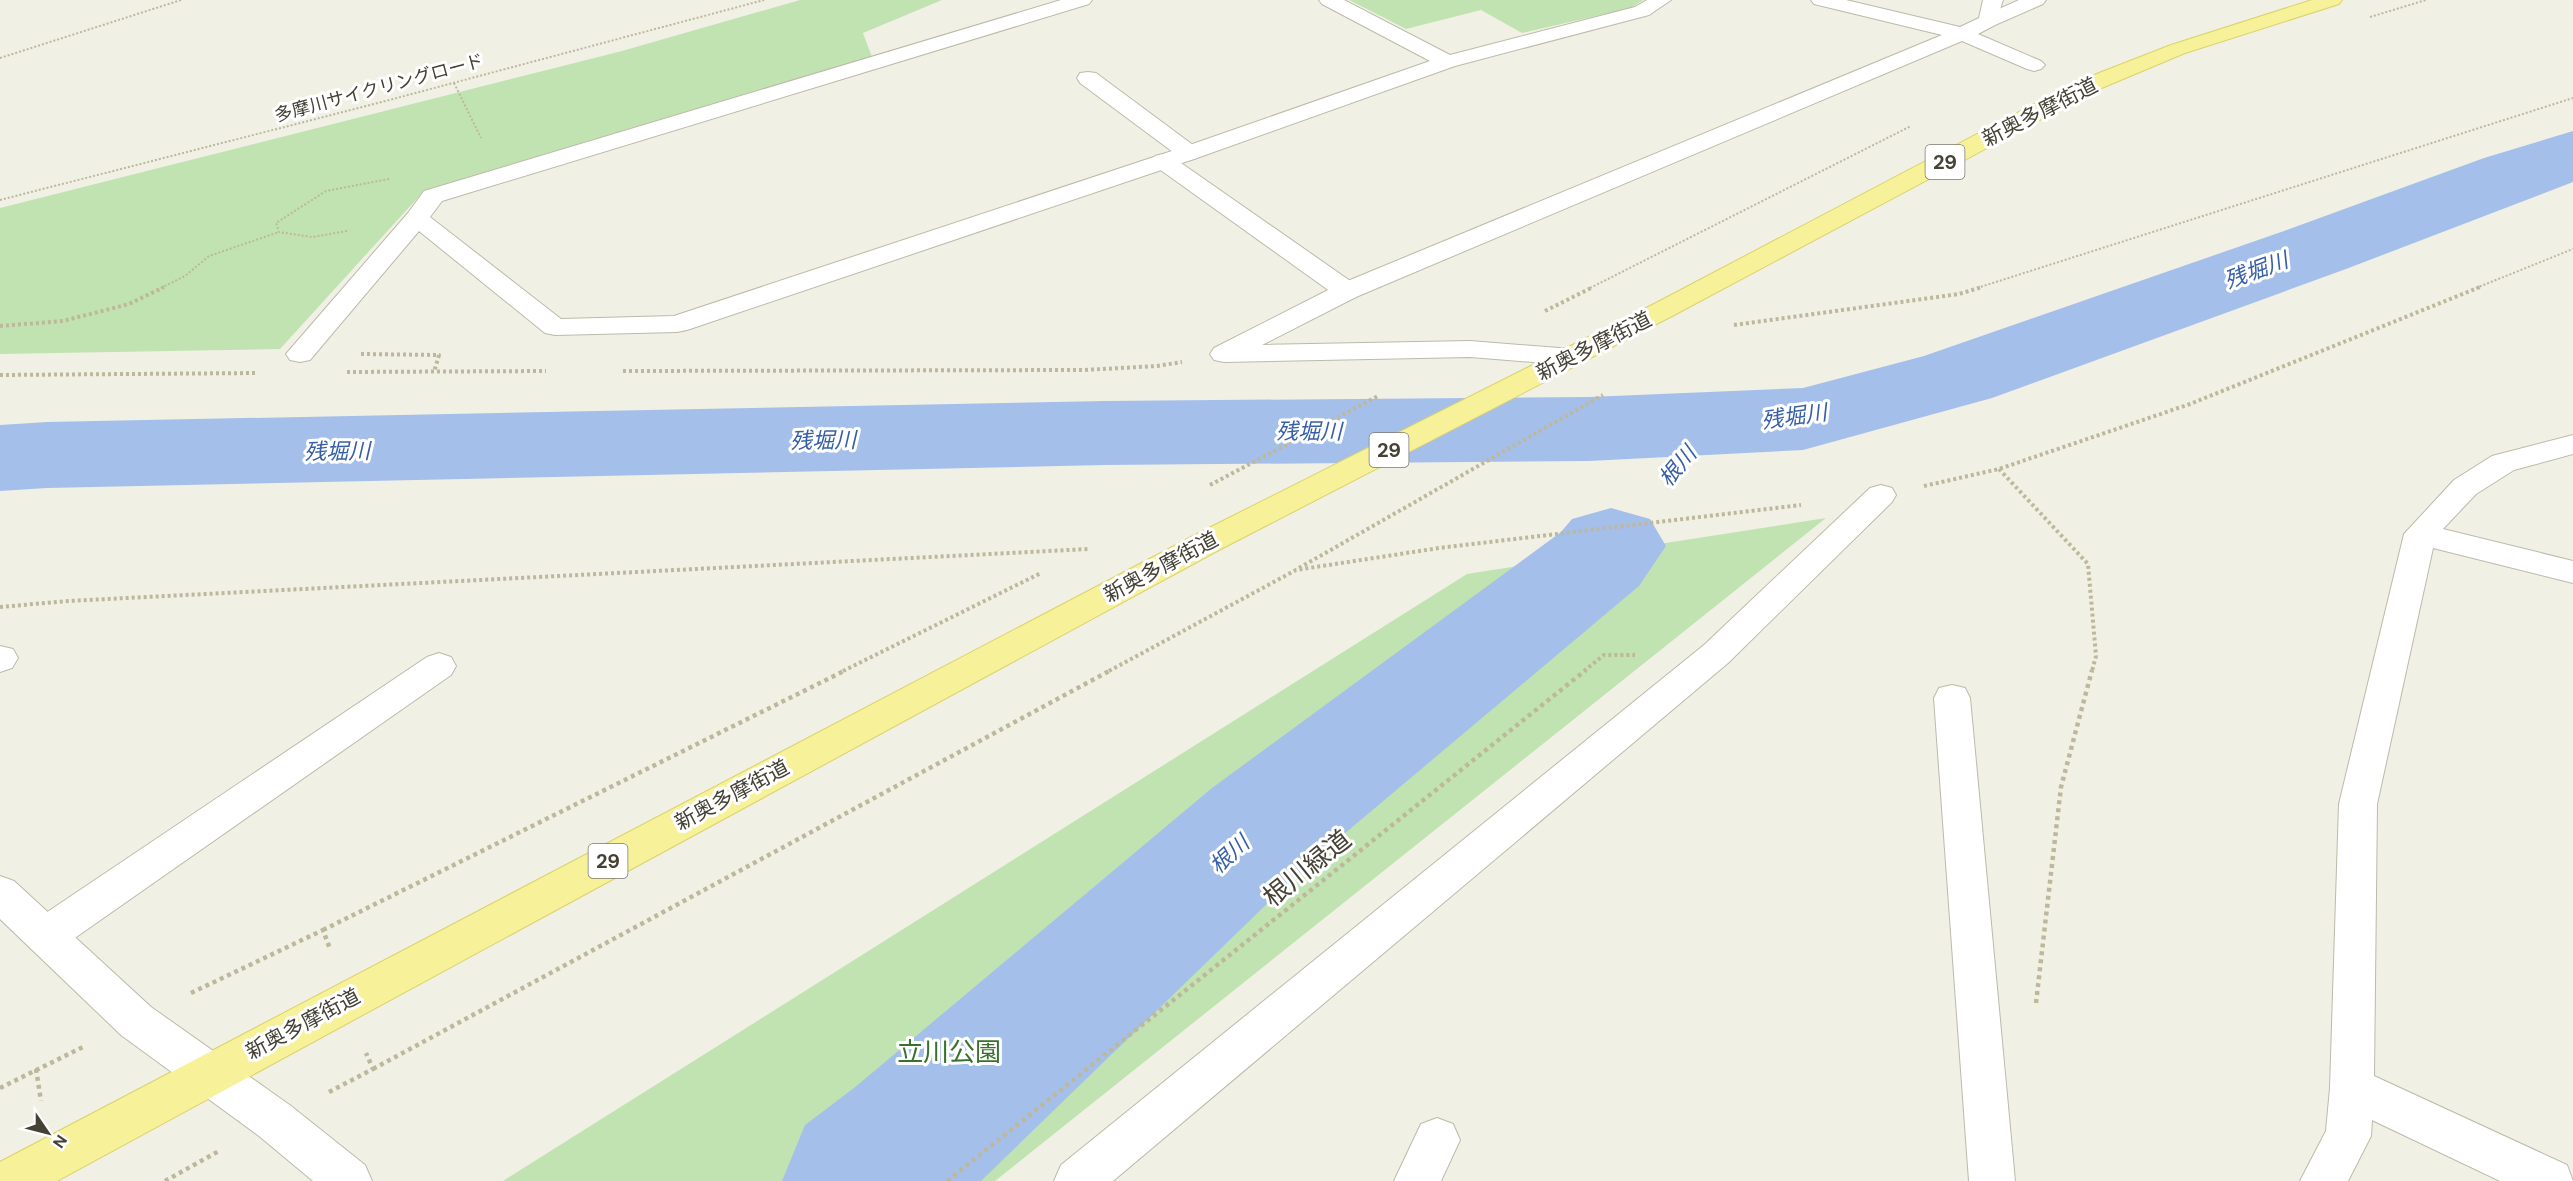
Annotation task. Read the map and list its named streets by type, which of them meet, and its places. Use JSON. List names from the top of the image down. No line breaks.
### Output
{"streets":{"main road":["新奥多摩街道","29"],"path":["多摩川サイクリングロード","根川緑道"]},"water":["残堀川","根川"],"parks":["立川公園"],"north":"bottom right"}
